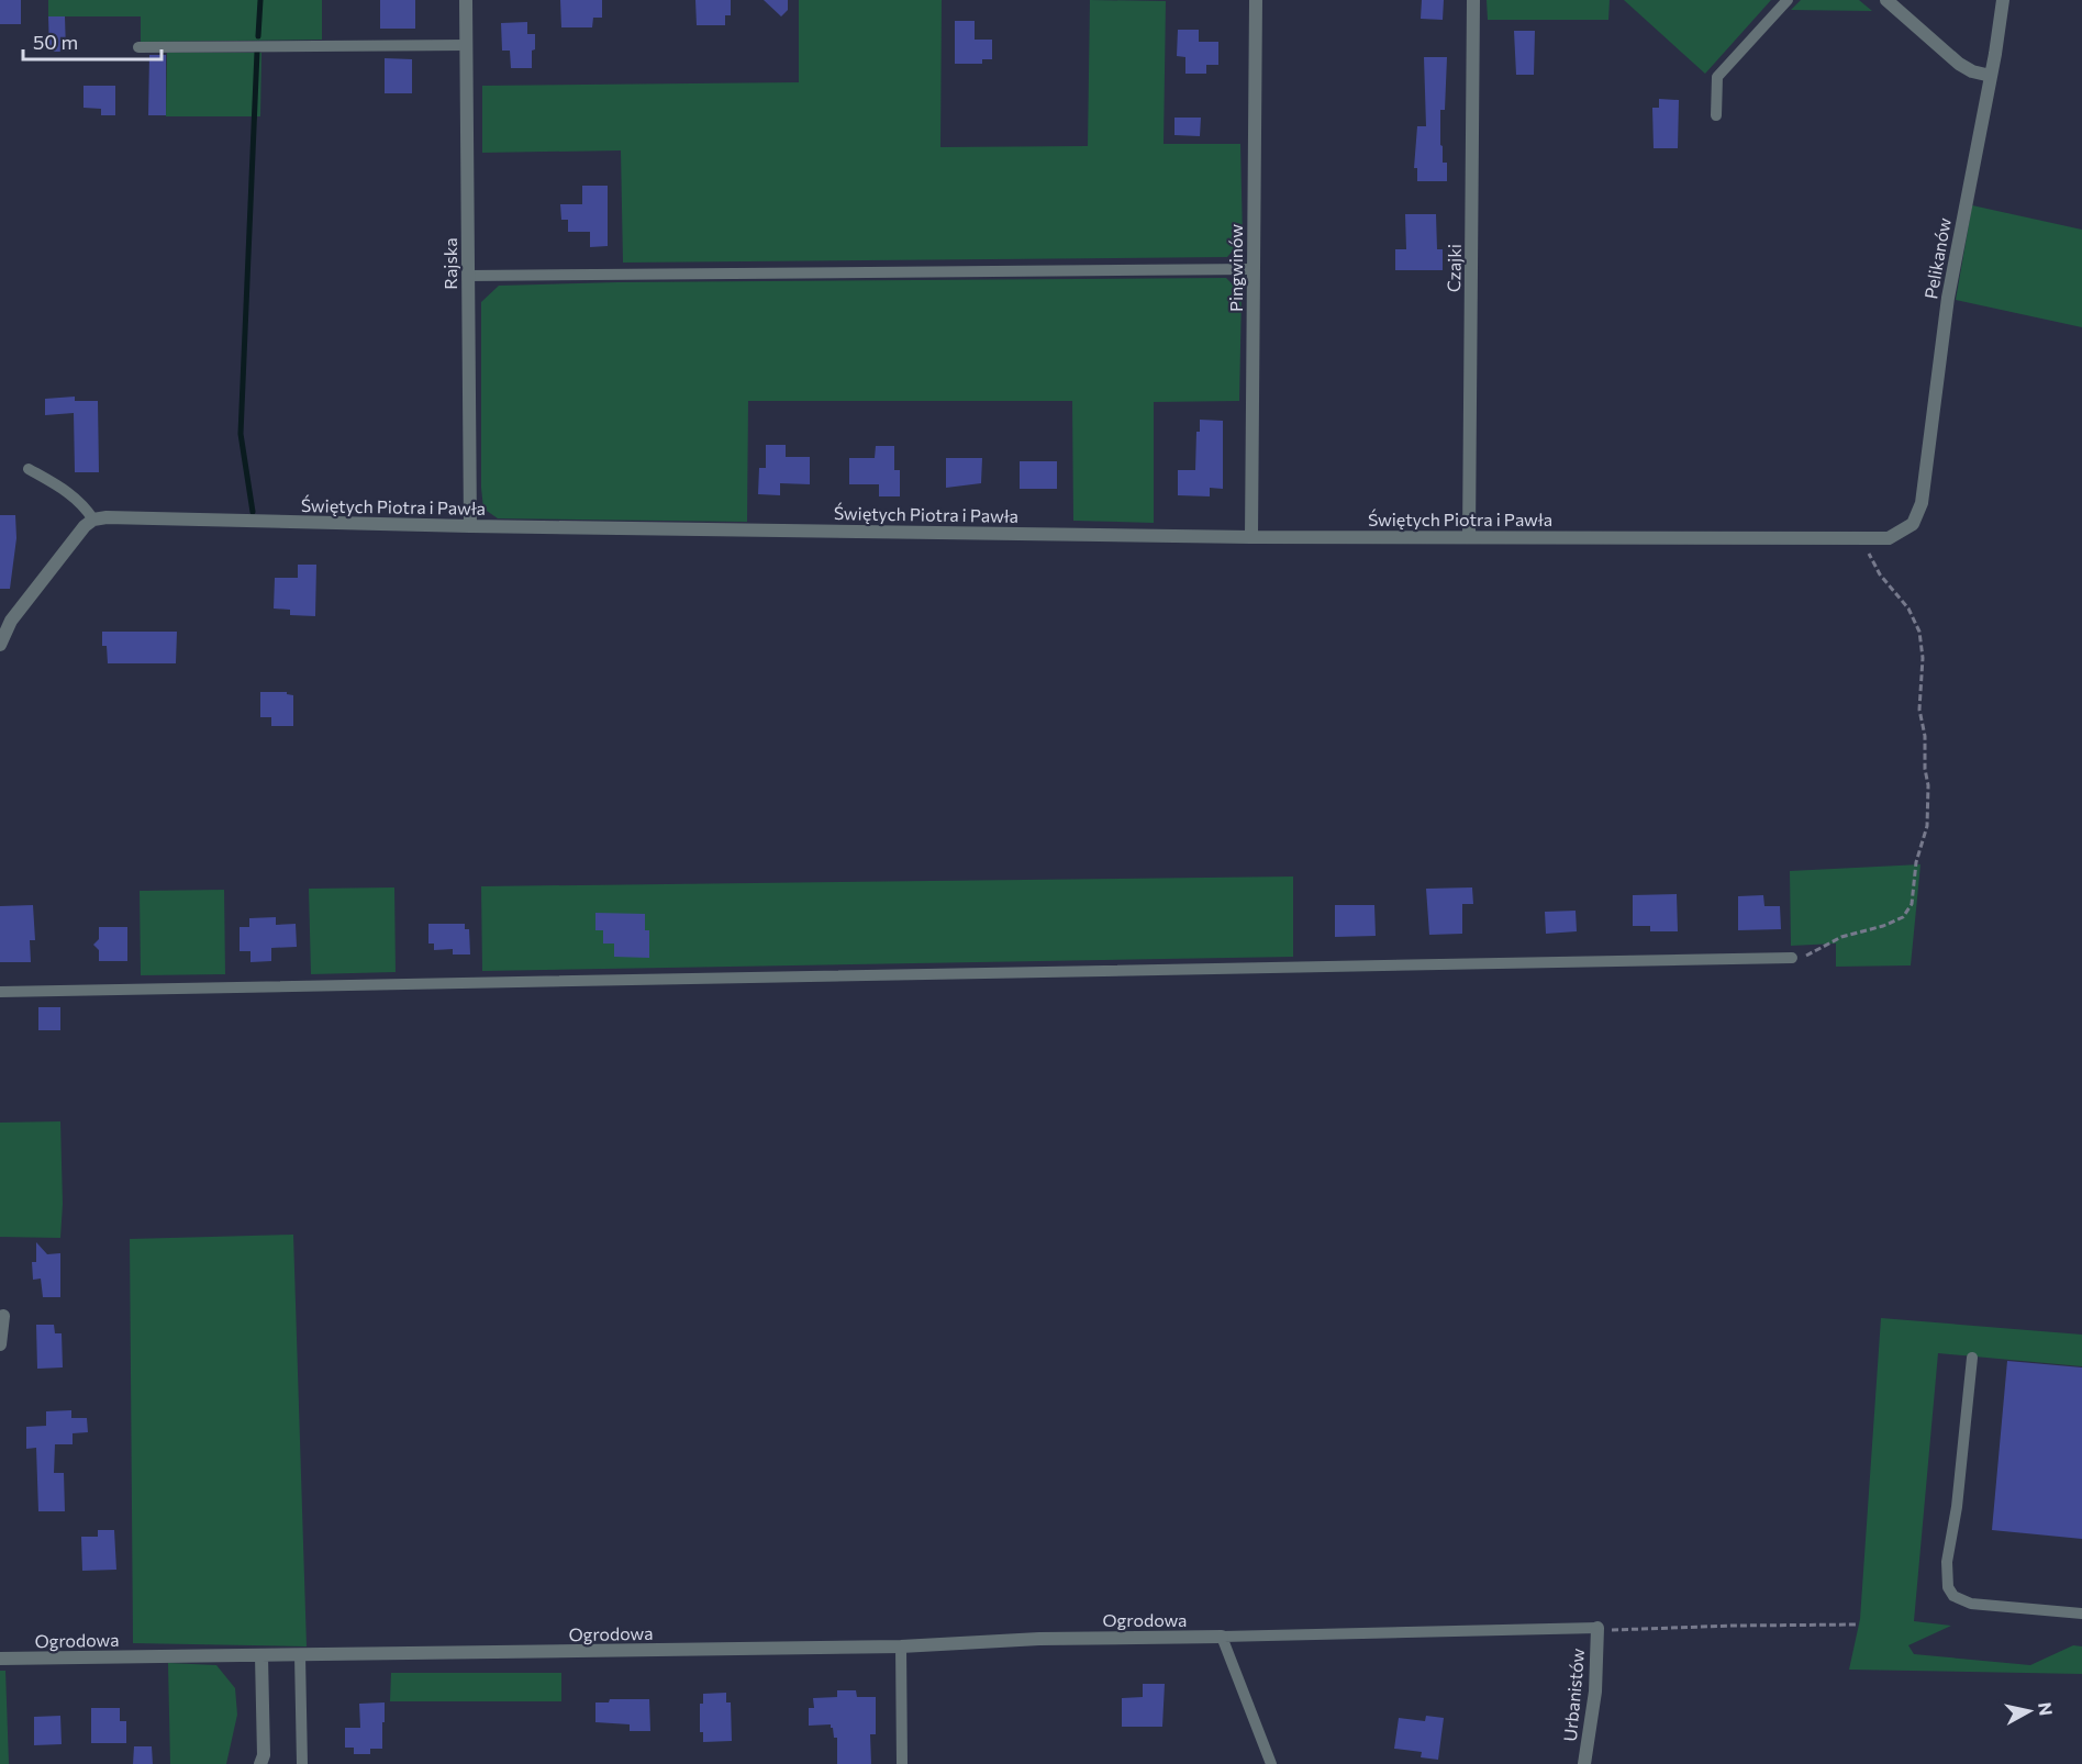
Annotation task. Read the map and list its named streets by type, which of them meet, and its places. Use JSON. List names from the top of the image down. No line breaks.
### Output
{"streets":{"street":["Pelikanów","Rajska","Pingwinów","Czajki","Świętych Piotra i Pawła","Ogrodowa","Urbanistów"]},"crossings":[["Pelikanów","Świętych Piotra i Pawła"],["Rajska","Świętych Piotra i Pawła"],["Pingwinów","Świętych Piotra i Pawła"],["Czajki","Świętych Piotra i Pawła"]],"scale_bar":"50 m","north":"right"}
